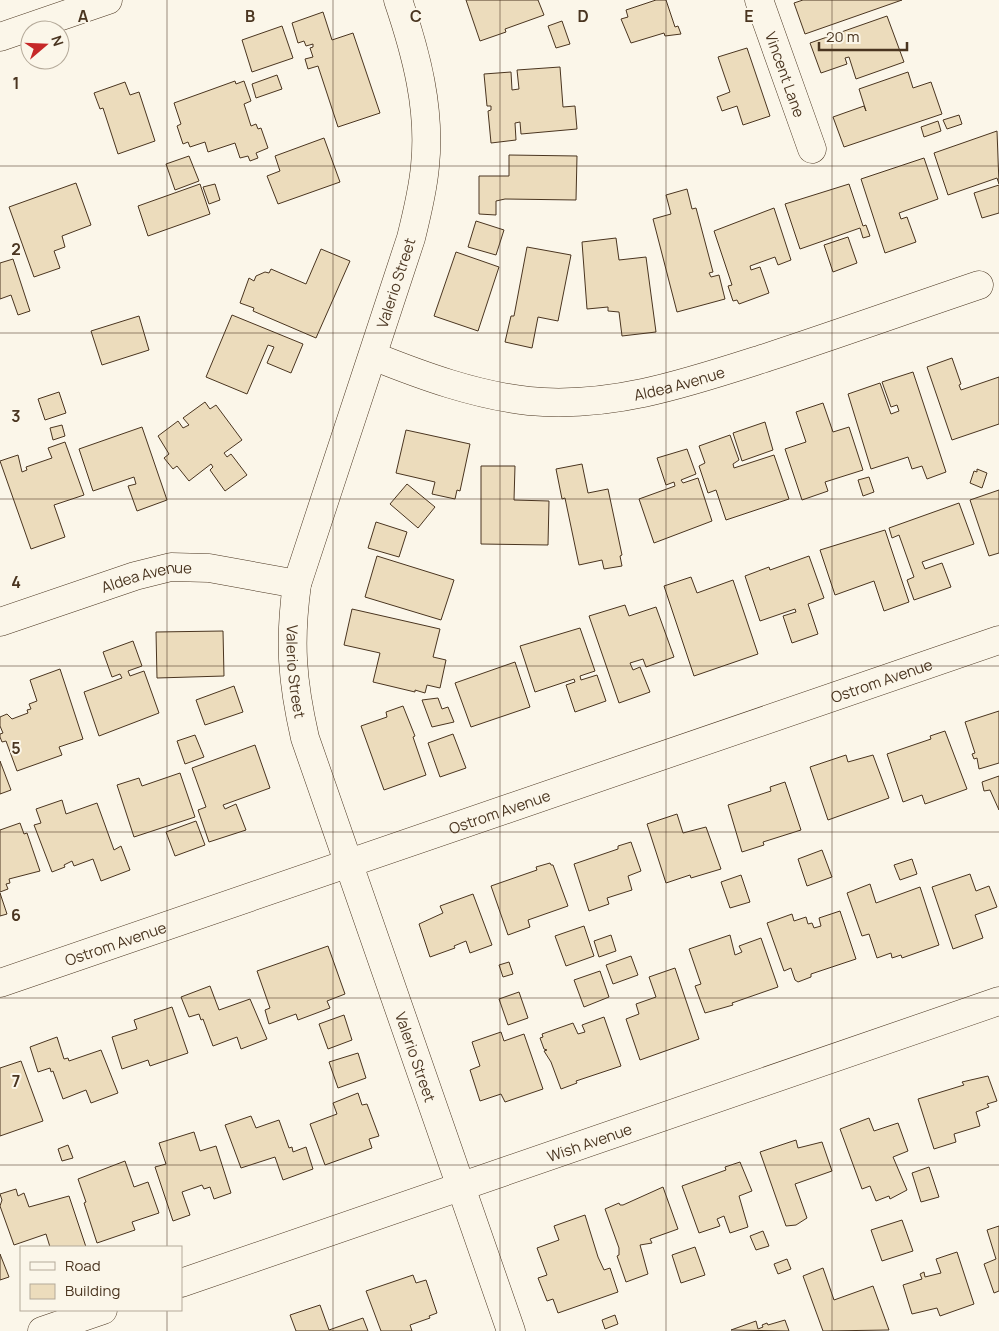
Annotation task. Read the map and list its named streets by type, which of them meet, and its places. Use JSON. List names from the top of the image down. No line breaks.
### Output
{"streets":{"street":["Vincent Lane","Valerio Street","Aldea Avenue","Ostrom Avenue","Wish Avenue"]},"crossings":[["Valerio Street","Aldea Avenue"],["Valerio Street","Ostrom Avenue"],["Valerio Street","Wish Avenue"]],"legend":["Road","Building"],"scale_bar":"20 m","north":"right","grid":{"columns":["A","B","C","D","E"],"rows":["1","2","3","4","5","6","7"]}}
